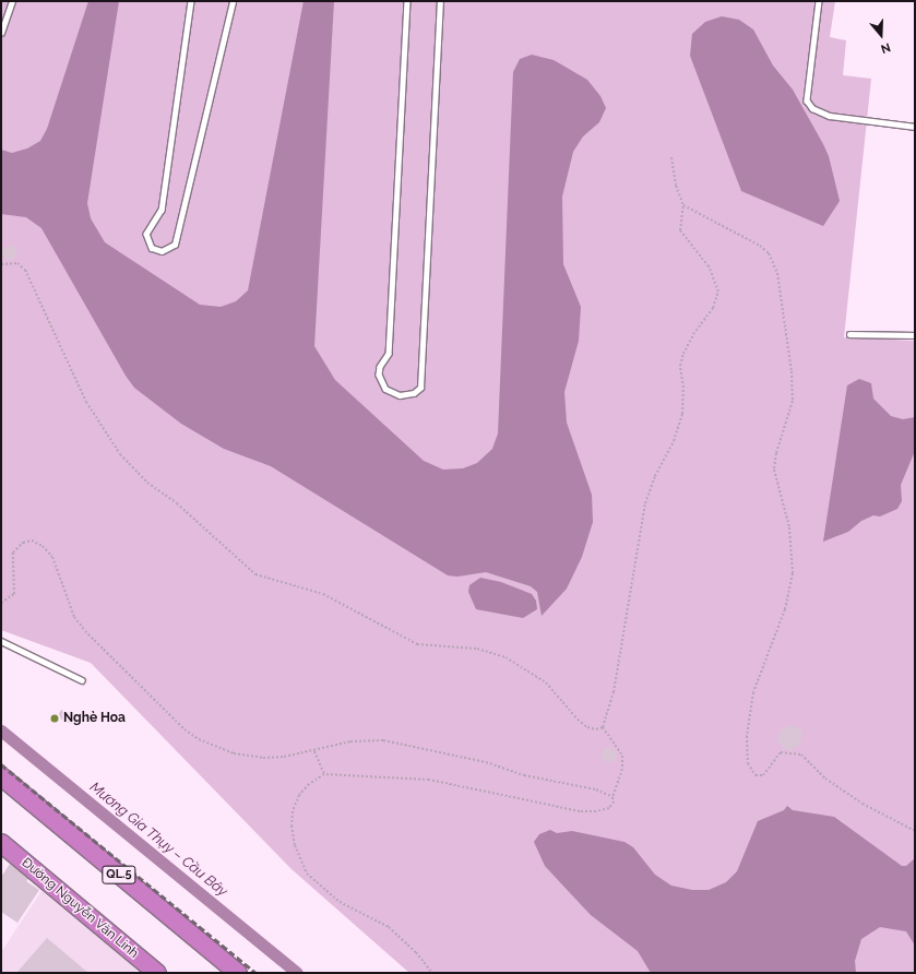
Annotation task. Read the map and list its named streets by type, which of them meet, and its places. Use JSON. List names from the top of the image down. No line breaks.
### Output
{"streets":{"highway":["QL.5","Đường Nguyễn Văn Linh"]},"water":["Mương Gia Thụy – Cầu Bây"],"places":["Nghè Hoa"],"north":"bottom"}
